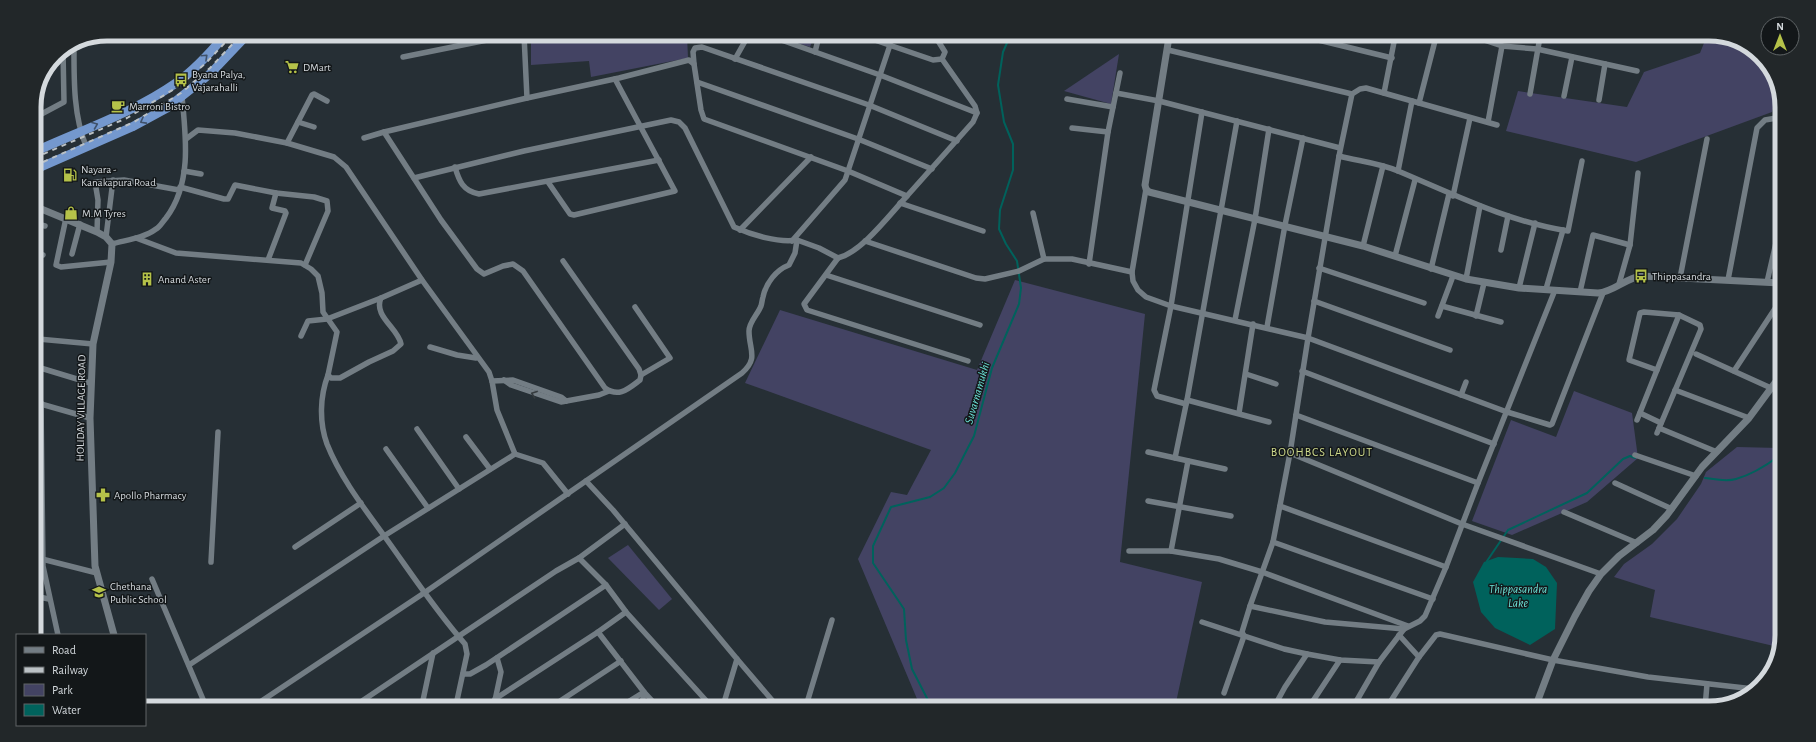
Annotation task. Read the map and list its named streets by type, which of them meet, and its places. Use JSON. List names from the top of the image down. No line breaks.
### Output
{"streets":{"street":["HOLIDAY VILLAGE ROAD"]},"districts":["BOOHBCS LAYOUT"],"water":["Suvarnamukhi","Thippasandra Lake"],"places":{"supermarket":["DMart"],"bus stop":["Byana Palya, Vajarahalli","Thippasandra"],"cafe":["Marroni Bistro"],"fuel station":["Nayara - Kanakapura Road"],"shop":["M.M Tyres"],"building":["Anand Aster"],"pharmacy":["Apollo Pharmacy"],"school or university":["Chethana Public School"]},"legend":["Road","Railway","Park","Water"],"north":"top"}
